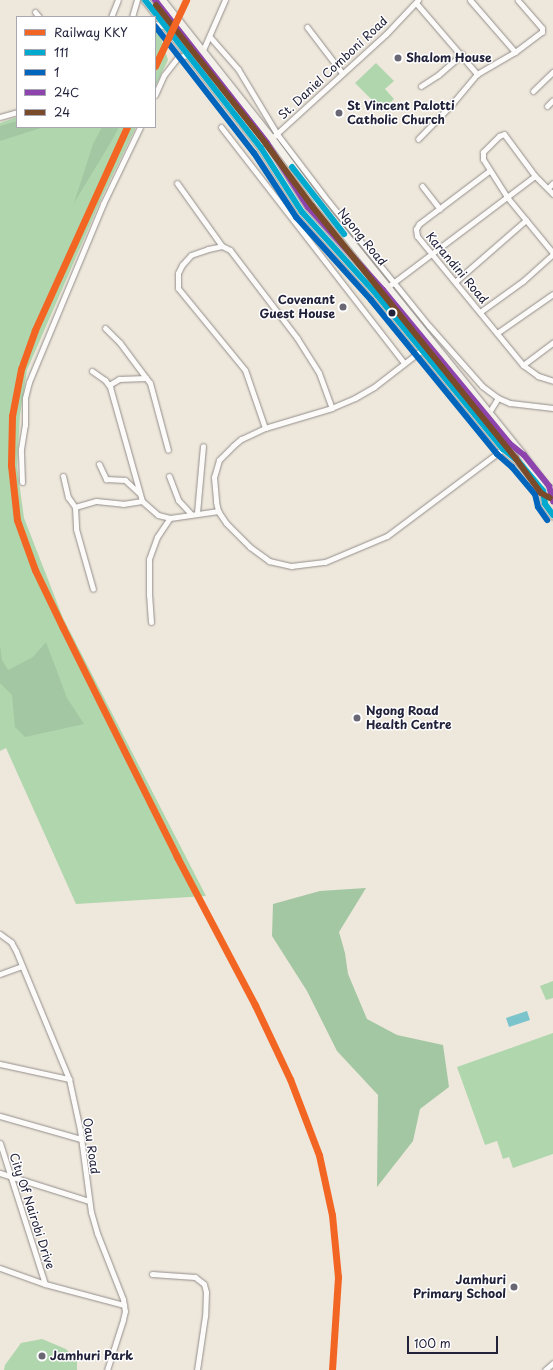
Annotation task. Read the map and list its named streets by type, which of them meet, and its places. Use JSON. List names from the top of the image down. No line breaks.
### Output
{"streets":{"main road":["Ngong Road"],"street":["St. Daniel Comboni Road","Karandini Road","Oau Road","City Of Nairobi Drive"]},"crossings":[["St. Daniel Comboni Road","Ngong Road"]],"places":["Shalom House","St Vincent Palotti Catholic Church","Covenant Guest House","Ngong Road Health Centre","Jamhuri Primary School","Jamhuri Park"],"lines":["rail line KKY","transit line 111","transit line 24C","transit line 24","transit line 1"],"legend":["Railway KKY","111","1","24C","24"],"scale_bar":"100 m"}
